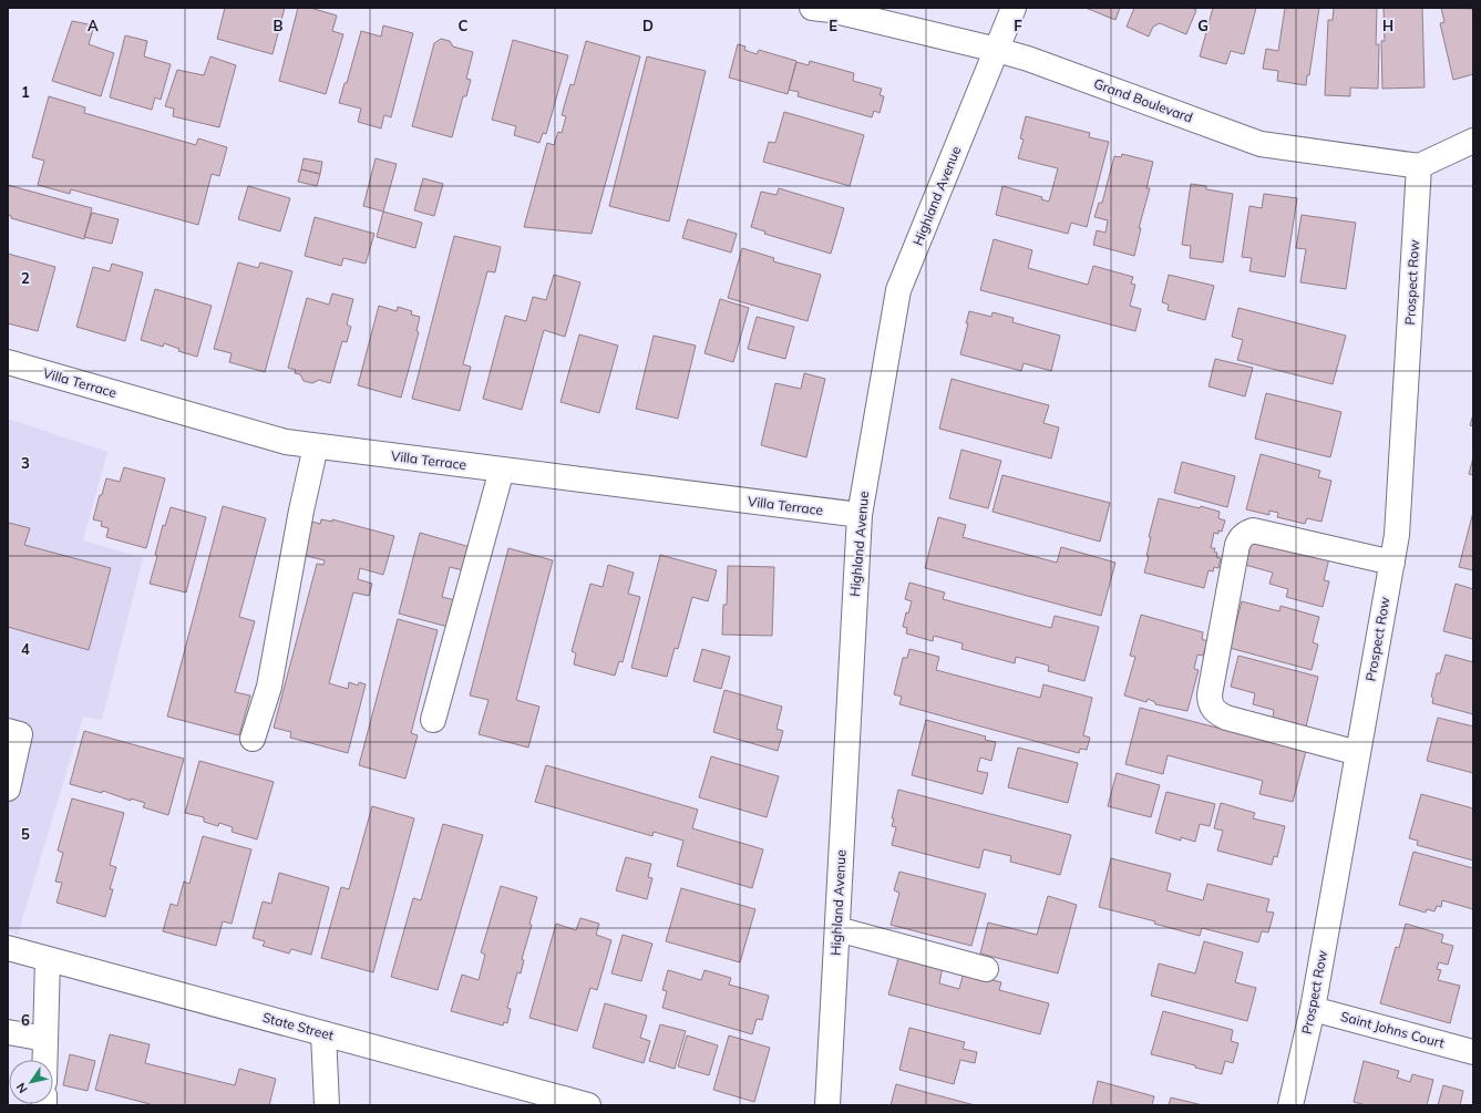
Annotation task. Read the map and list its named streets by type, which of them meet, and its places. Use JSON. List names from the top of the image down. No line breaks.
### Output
{"streets":{"street":["Grand Boulevard","Highland Avenue","Prospect Row","Villa Terrace","State Street","Saint Johns Court"]},"crossings":[["Grand Boulevard","Highland Avenue"],["Grand Boulevard","Prospect Row"],["Highland Avenue","Villa Terrace"],["Prospect Row","Saint Johns Court"]],"north":"bottom left","grid":{"columns":["A","B","C","D","E","F","G","H"],"rows":["1","2","3","4","5","6"]}}
